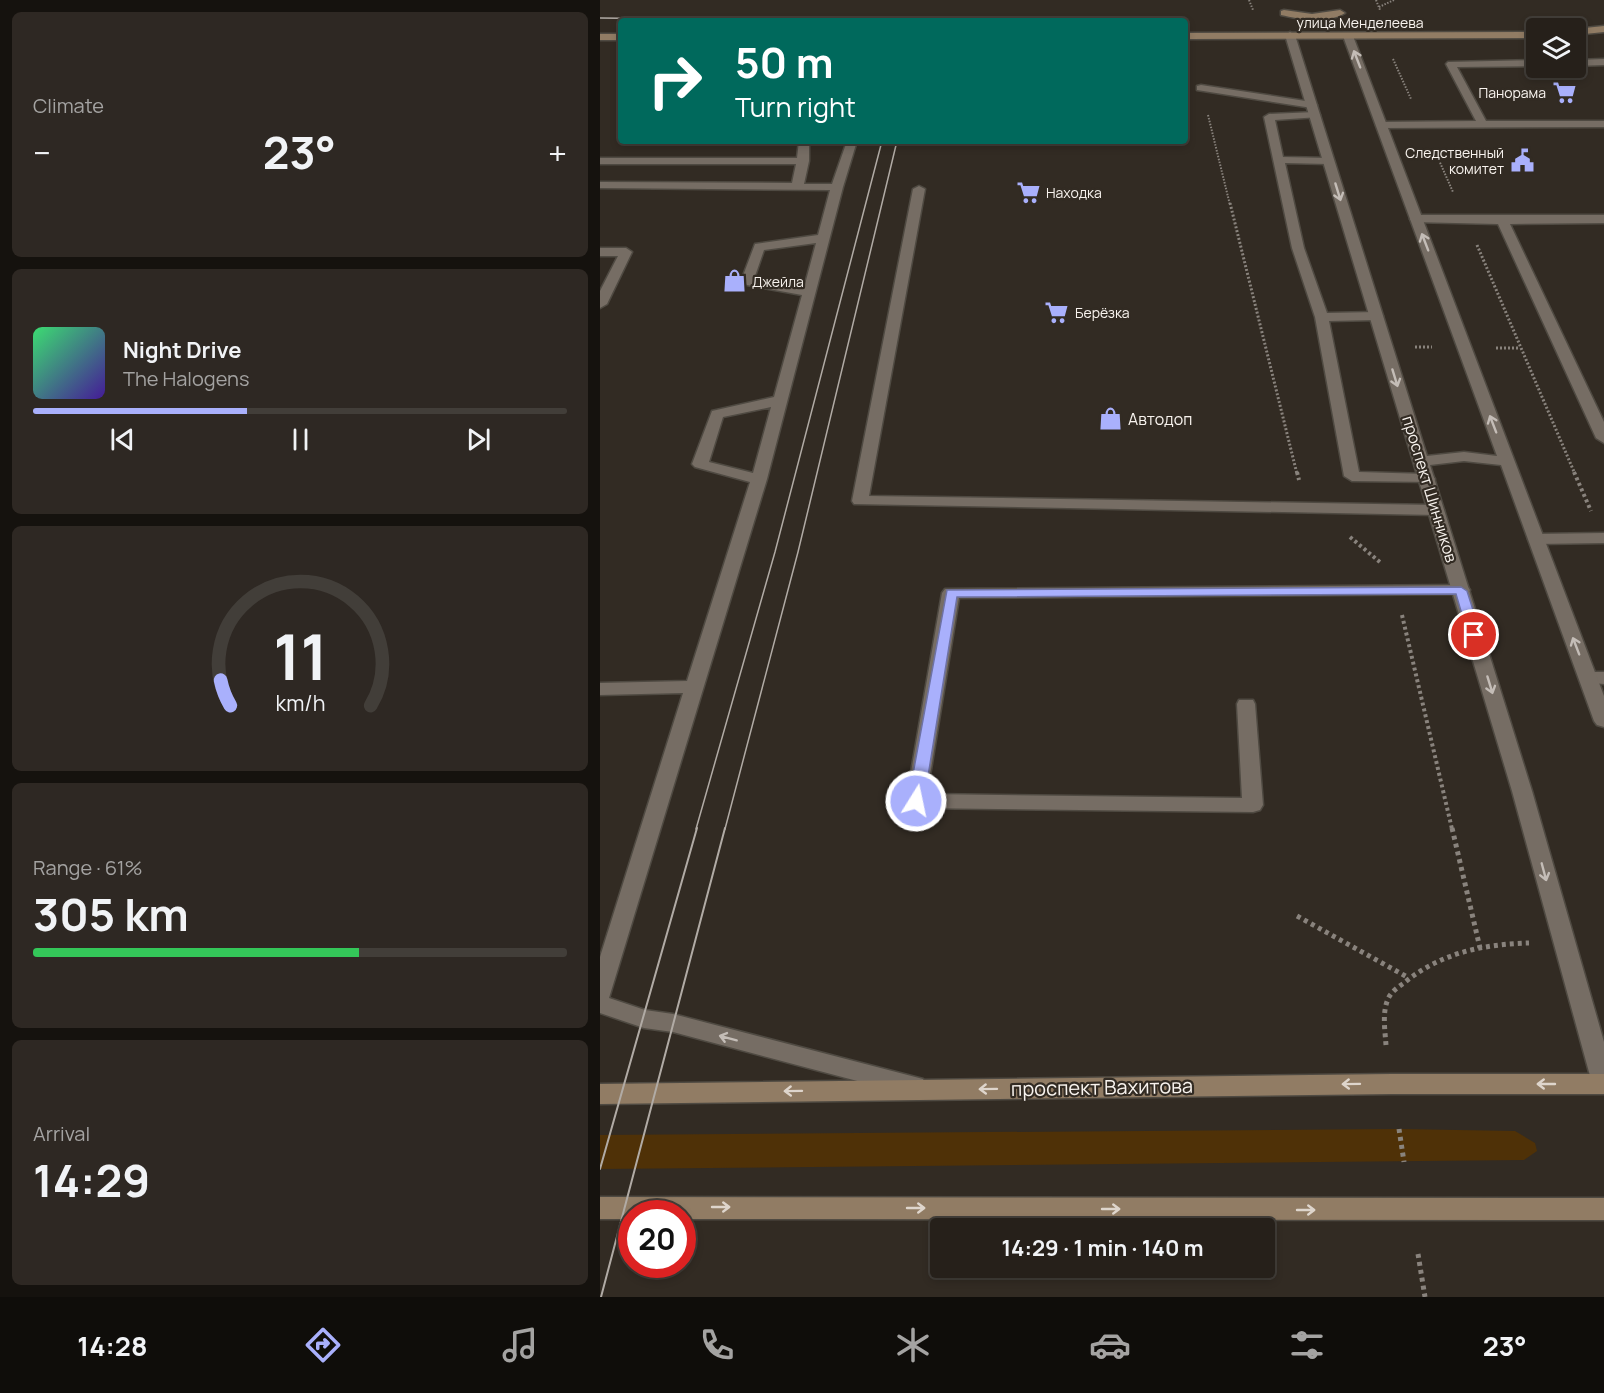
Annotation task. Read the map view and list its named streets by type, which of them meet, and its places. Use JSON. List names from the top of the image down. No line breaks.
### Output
{"streets":{"main road":["улица Менделеева","проспект Шинников","проспект Вахитова"]},"crossings":[["улица Менделеева","проспект Шинников"],["проспект Шинников","проспект Вахитова"]],"one_way":["проспект Шинников"],"places":{"supermarket":["Панорама","Находка","Берёзка"],"public building":["Следственный комитет"],"shop":["Джейла","Автодоп"]},"page":{"tile":["Climate",["Range · 61%","305 km"],["Arrival","14:29"]],"turn":["50 m","Turn right"],"heat":["−","23°","+"],"song":["Night Drive","The Halogens"],"limit":"20","trip":"14:29 · 1 min · 140 m","tabs":["14:28","23°"],"gauge":["11","km/h"]}}
